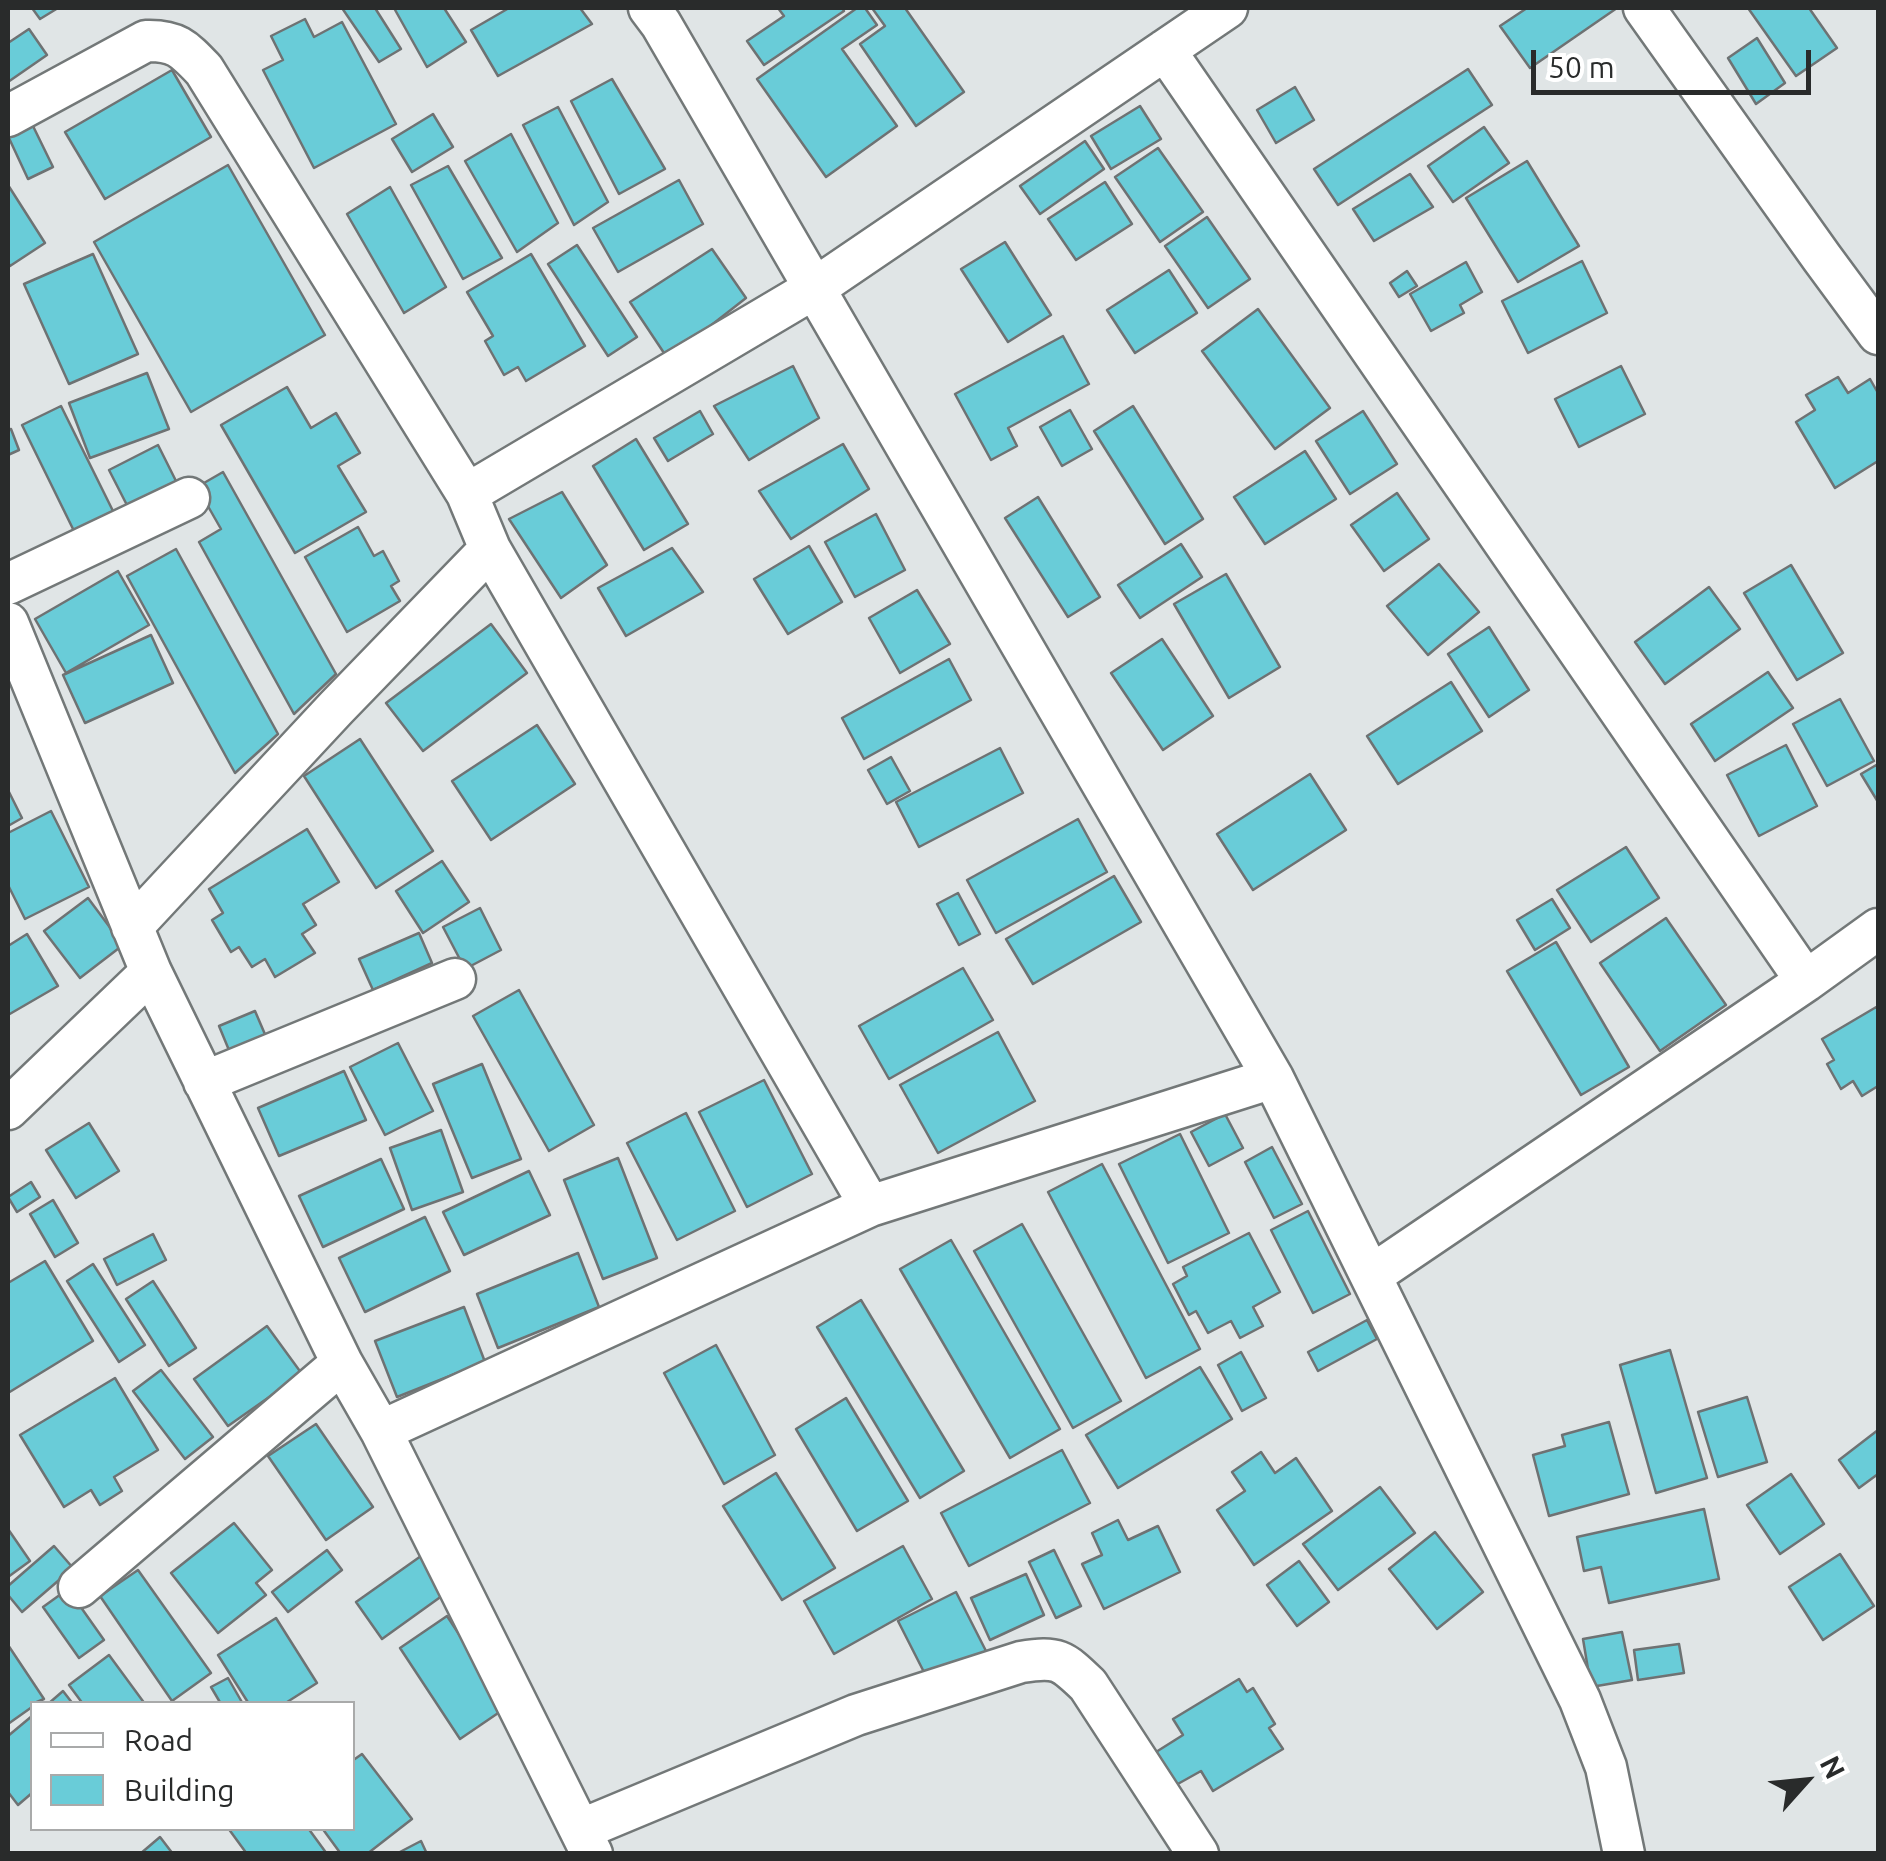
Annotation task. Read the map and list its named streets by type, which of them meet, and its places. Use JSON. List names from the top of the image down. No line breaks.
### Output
{"legend":["Road","Building"],"scale_bar":"50 m","north":"top right"}
